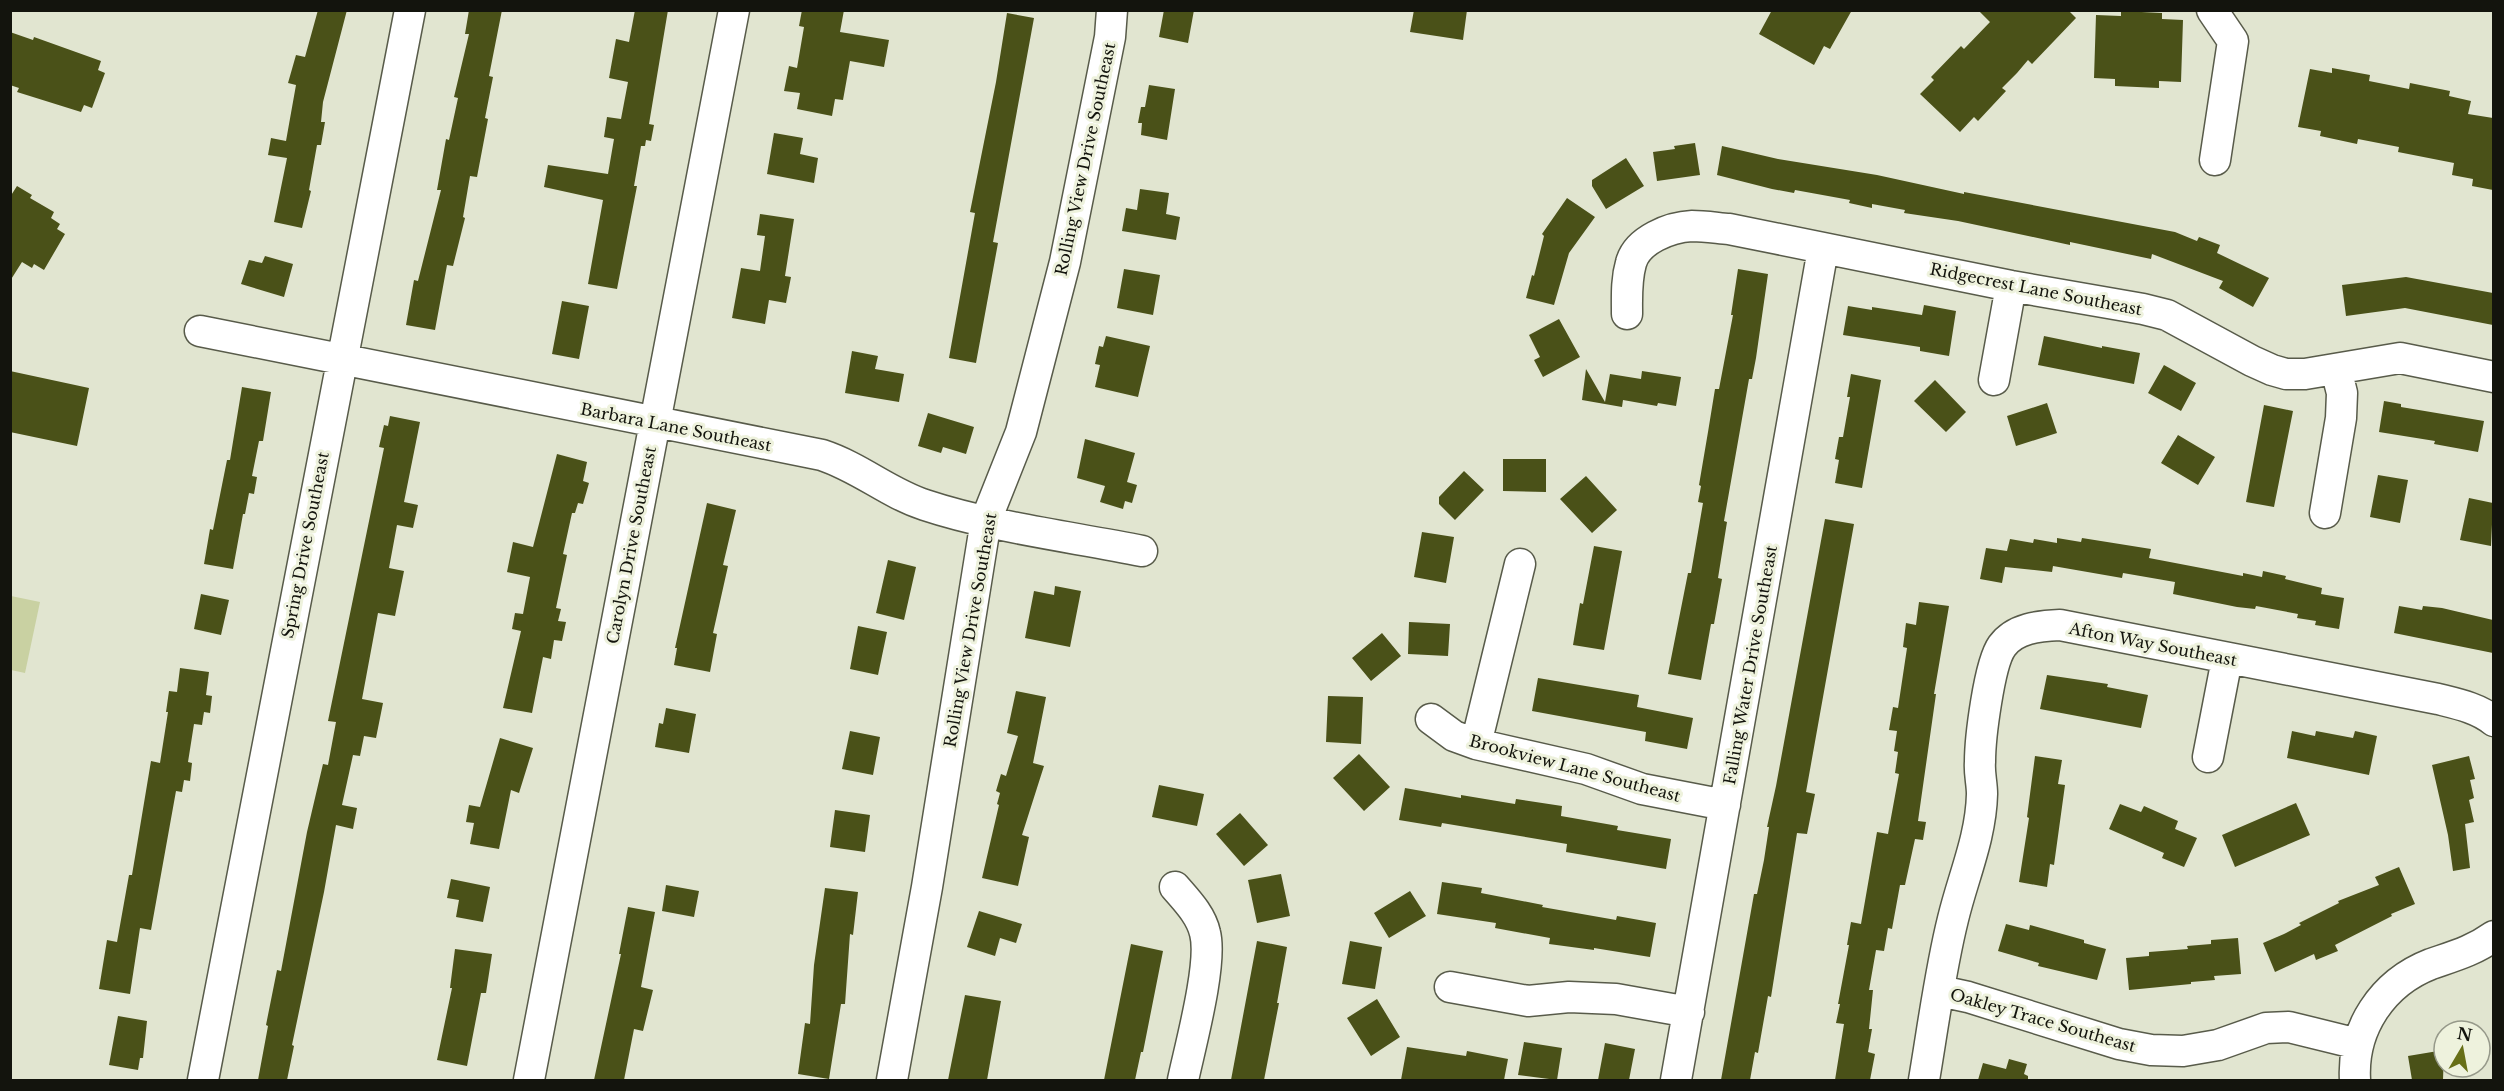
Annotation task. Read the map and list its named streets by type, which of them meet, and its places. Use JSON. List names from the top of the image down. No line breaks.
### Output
{"streets":{"street":["Rolling View Drive Southeast","Ridgecrest Lane Southeast","Barbara Lane Southeast","Spring Drive Southeast","Carolyn Drive Southeast","Afton Way Southeast","Falling Water Drive Southeast","Brookview Lane Southeast","Oakley Trace Southeast"]},"crossings":[["Rolling View Drive Southeast","Barbara Lane Southeast"],["Ridgecrest Lane Southeast","Falling Water Drive Southeast"],["Barbara Lane Southeast","Spring Drive Southeast"],["Barbara Lane Southeast","Carolyn Drive Southeast"],["Afton Way Southeast","Oakley Trace Southeast"],["Falling Water Drive Southeast","Brookview Lane Southeast"]],"north":"top"}
